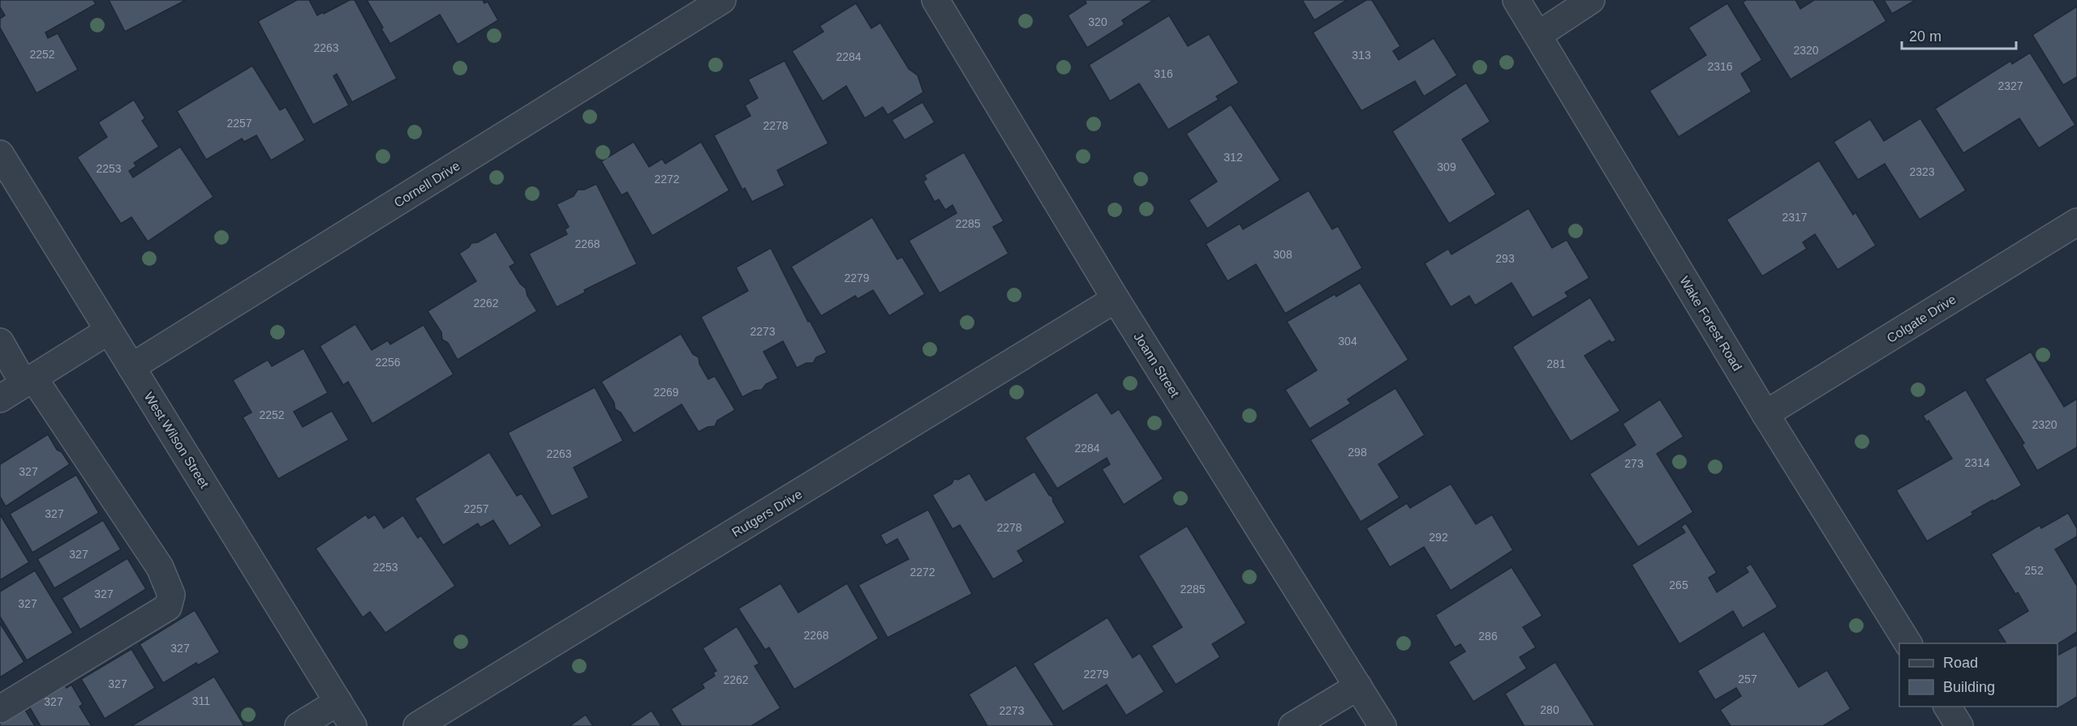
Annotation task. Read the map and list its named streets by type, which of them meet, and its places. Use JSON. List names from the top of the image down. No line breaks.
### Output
{"streets":{"street":["Cornell Drive","Colgate Drive","Wake Forest Road","Joann Street","West Wilson Street","Rutgers Drive"]},"crossings":[["Cornell Drive","West Wilson Street"],["Colgate Drive","Wake Forest Road"],["Joann Street","Rutgers Drive"]],"house_numbers":["320","2263","2320","2252","313","2284","2316","316","2327","2257","2278","312","309","2253","2323","2272","2317","2285","2268","308","293","2279","2262","2273","304","2256","281","2269","2252","2320","2284","298","2263","2314","273","327","2257","327","2278","292","327","2253","252","2272","265","2285","327","327","2268","286","327","2279","257","2262","327","311","327","280","2273"],"legend":["Road","Building"],"scale_bar":"20 m"}
